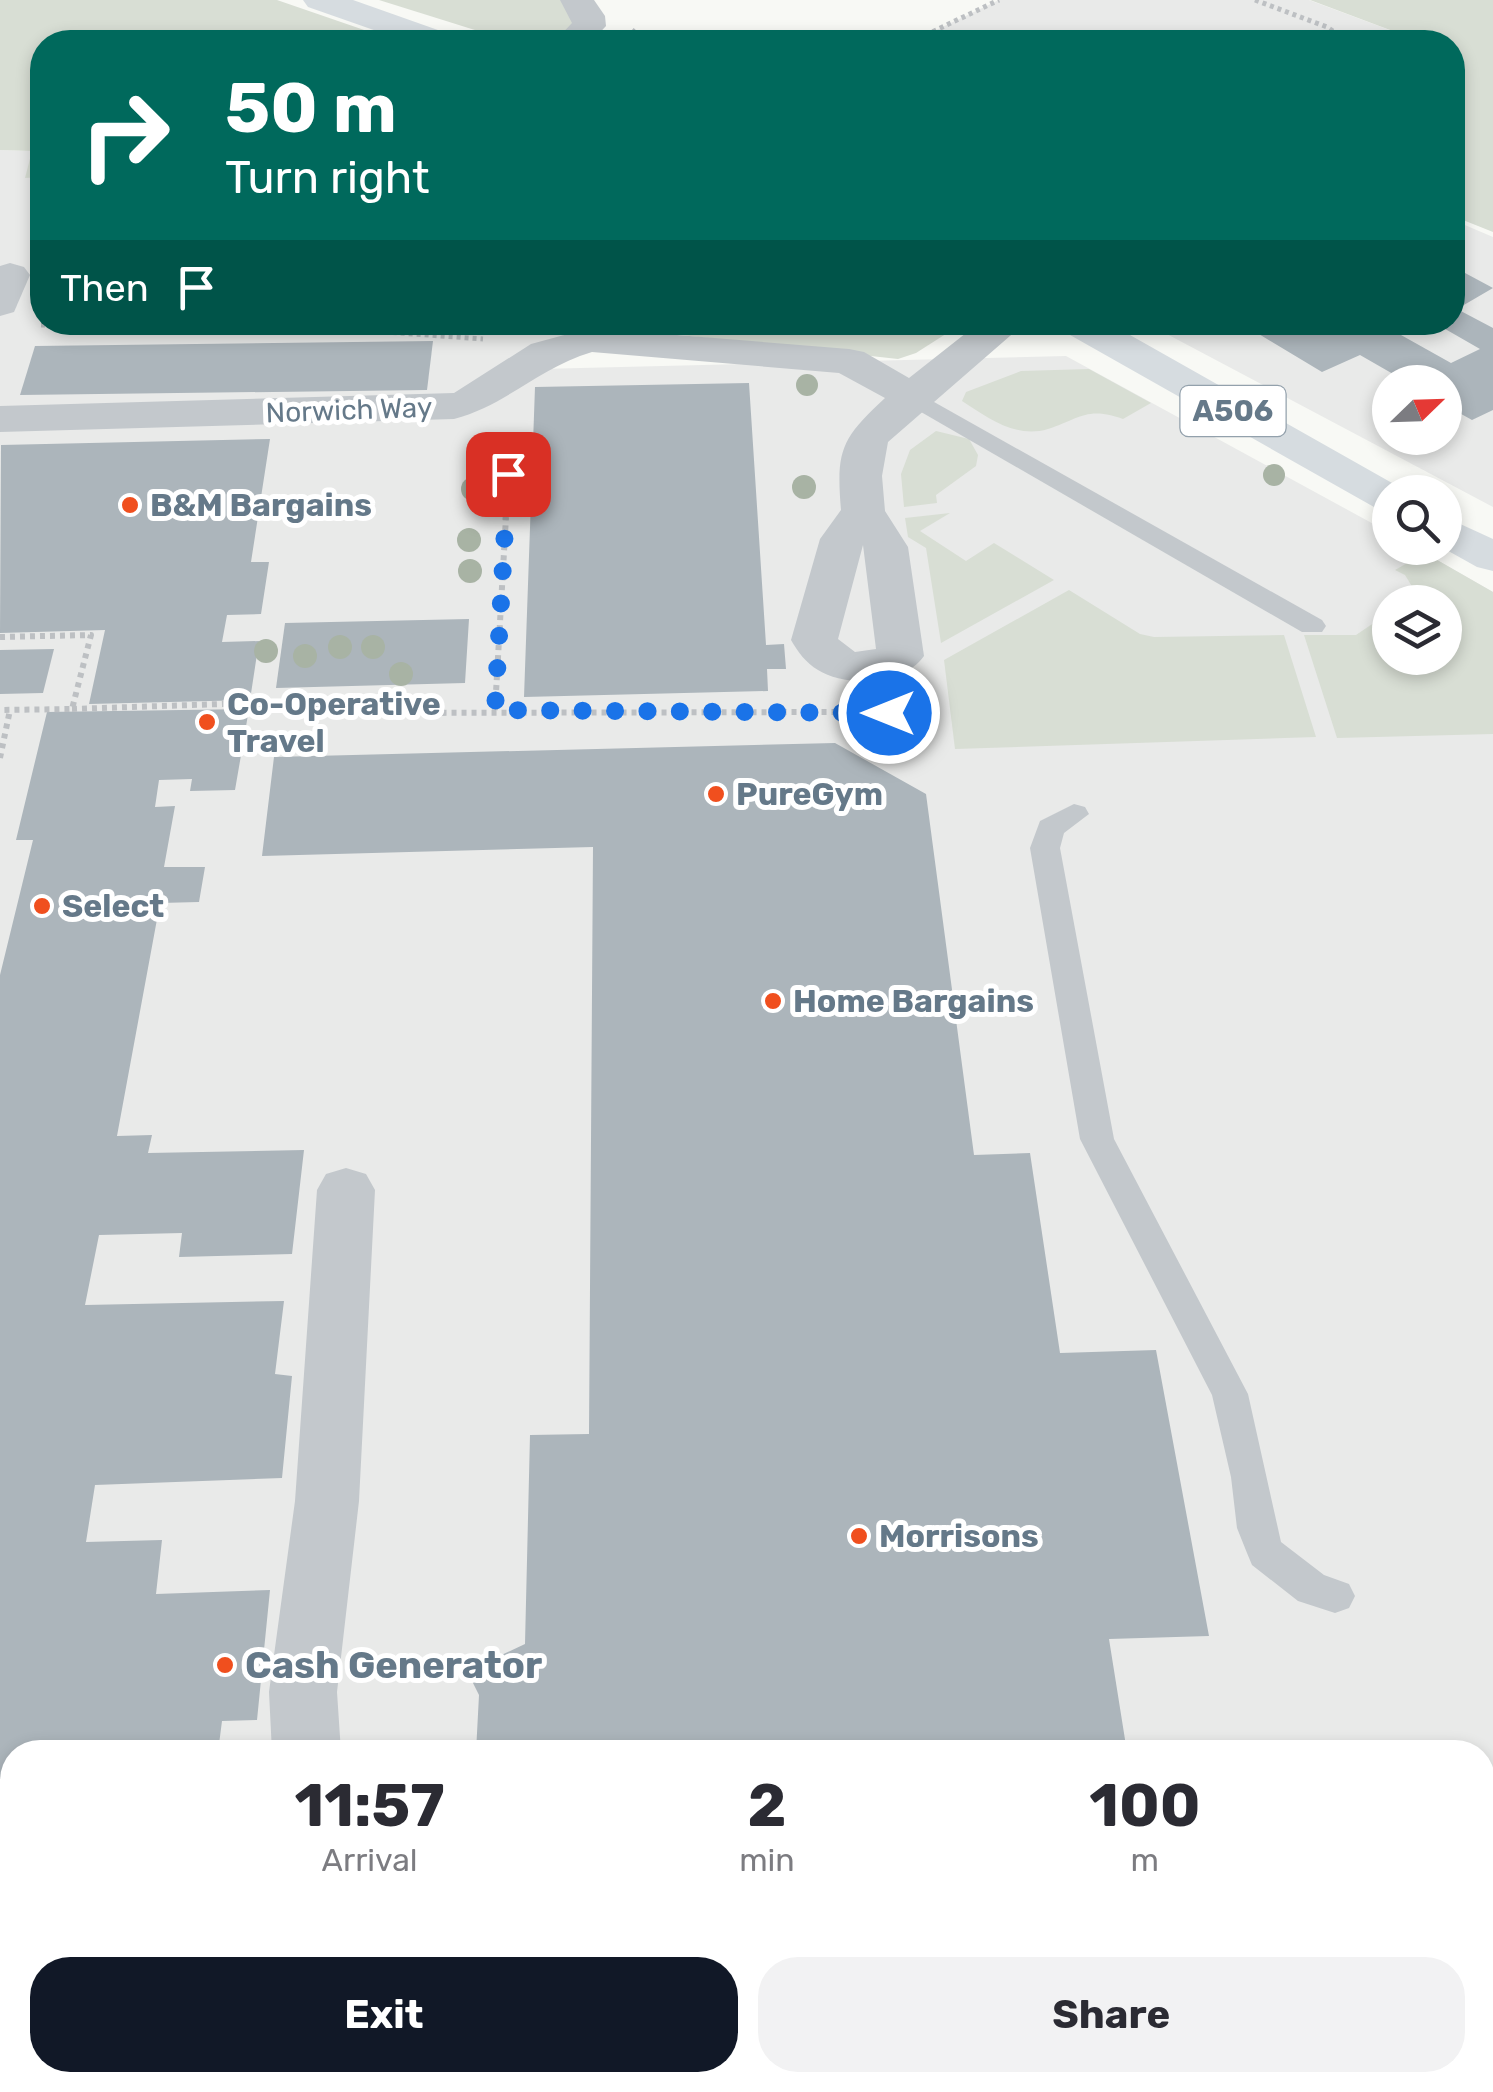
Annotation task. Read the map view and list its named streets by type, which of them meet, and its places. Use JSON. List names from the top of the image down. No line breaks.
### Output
{"streets":{"main road":["A506"],"street":["Norwich Way"]},"places":["B&M Bargains","Co-Operative Travel","PureGym","Select","Home Bargains","Morrisons","Cash Generator"],"north":"top right","page":{"turn":["50 m","Turn right"],"then":"Then","eta":["11:57","Arrival","2","min","100","m"],"buttons":["Exit","Share"]}}
